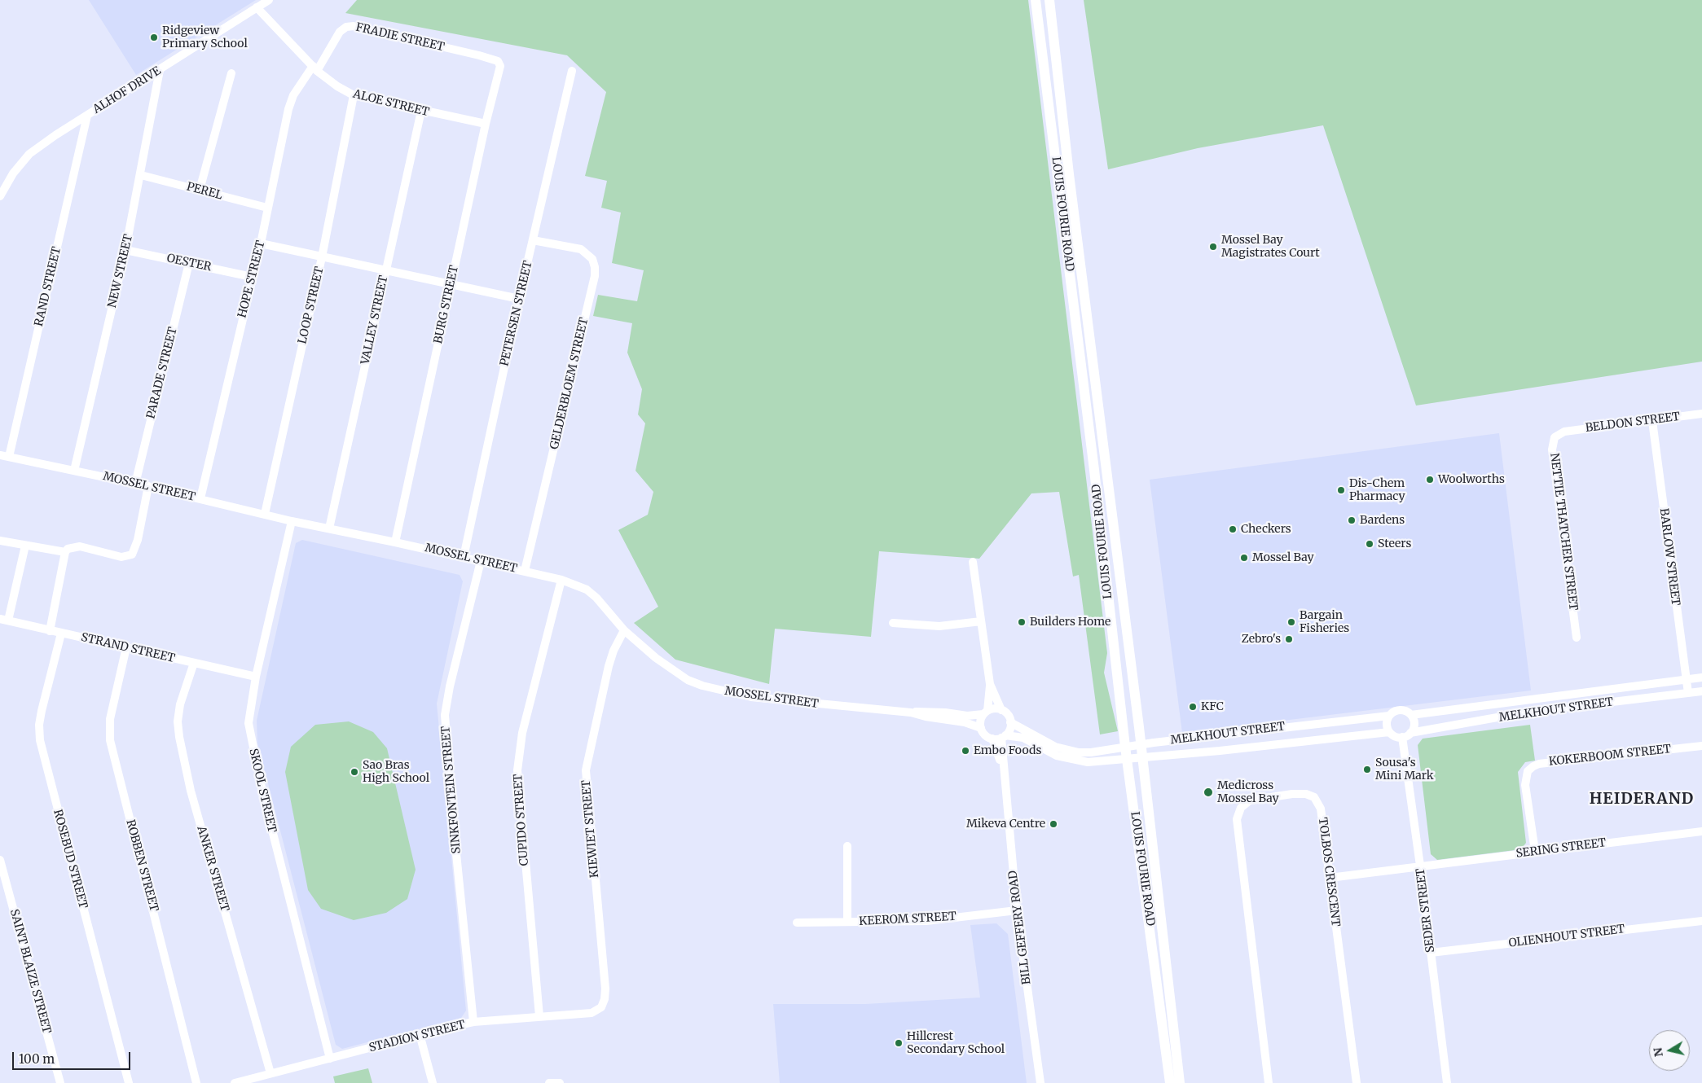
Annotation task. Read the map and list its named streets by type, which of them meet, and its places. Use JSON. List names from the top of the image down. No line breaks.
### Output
{"streets":{"main road":["LOUIS FOURIE ROAD"],"street":["FRADIE STREET","ALHOF DRIVE","ALOE STREET","PEREL","OESTER","NEW STREET","HOPE STREET","RAND STREET","BURG STREET","LOOP STREET","PETERSEN STREET","VALLEY STREET","PARADE STREET","GELDERBLOEM STREET","BELDON STREET","MOSSEL STREET","NETTIE THATCHER STREET","BARLOW STREET","STRAND STREET","MELKHOUT STREET","KOKERBOOM STREET","SINKFONTEIN STREET","SKOOL STREET","CUPIDO STREET","KIEWIET STREET","SERING STREET","ROSEBUD STREET","ROBBEN STREET","ANKER STREET","TOLBOS CRESCENT","SEDER STREET","KEEROM STREET","BILL GEFFERY ROAD","OLIENHOUT STREET","SAINT BLAIZE STREET","STADION STREET"]},"crossings":[["FRADIE STREET","ALOE STREET"],["FRADIE STREET","HOPE STREET"],["FRADIE STREET","BURG STREET"],["ALHOF DRIVE","ALOE STREET"],["ALHOF DRIVE","NEW STREET"],["ALHOF DRIVE","RAND STREET"],["ALOE STREET","HOPE STREET"],["ALOE STREET","BURG STREET"],["ALOE STREET","LOOP STREET"],["ALOE STREET","VALLEY STREET"],["PEREL","NEW STREET"],["PEREL","HOPE STREET"],["LOUIS FOURIE ROAD","MELKHOUT STREET"],["OESTER","NEW STREET"],["OESTER","HOPE STREET"],["OESTER","PARADE STREET"],["NEW STREET","MOSSEL STREET"],["HOPE STREET","MOSSEL STREET"],["RAND STREET","MOSSEL STREET"],["BURG STREET","MOSSEL STREET"],["LOOP STREET","MOSSEL STREET"],["PETERSEN STREET","GELDERBLOEM STREET"],["PETERSEN STREET","MOSSEL STREET"],["VALLEY STREET","MOSSEL STREET"],["PARADE STREET","MOSSEL STREET"],["GELDERBLOEM STREET","MOSSEL STREET"],["BELDON STREET","NETTIE THATCHER STREET"],["BELDON STREET","BARLOW STREET"],["MOSSEL STREET","SINKFONTEIN STREET"],["MOSSEL STREET","SKOOL STREET"],["MOSSEL STREET","CUPIDO STREET"],["MOSSEL STREET","KIEWIET STREET"],["BARLOW STREET","MELKHOUT STREET"],["STRAND STREET","SKOOL STREET"],["STRAND STREET","ROSEBUD STREET"],["STRAND STREET","ROBBEN STREET"],["STRAND STREET","ANKER STREET"],["MELKHOUT STREET","SEDER STREET"],["KOKERBOOM STREET","SERING STREET"],["SINKFONTEIN STREET","STADION STREET"],["SKOOL STREET","STADION STREET"],["CUPIDO STREET","STADION STREET"],["KIEWIET STREET","STADION STREET"],["SERING STREET","TOLBOS CRESCENT"],["SERING STREET","SEDER STREET"],["ANKER STREET","STADION STREET"],["SEDER STREET","OLIENHOUT STREET"],["KEEROM STREET","BILL GEFFERY ROAD"]],"districts":["HEIDERAND"],"places":["Ridgeview Primary School","Mossel Bay Magistrates Court","Woolworths","Dis-Chem Pharmacy","Bardens","Checkers","Steers","Mossel Bay","Builders Home","Bargain Fisheries","Zebro's","KFC","Embo Foods","Sousa's Mini Mark","Sao Bras High School","Medicross Mossel Bay","Mikeva Centre","Hillcrest Secondary School"],"scale_bar":"100 m","north":"left"}
